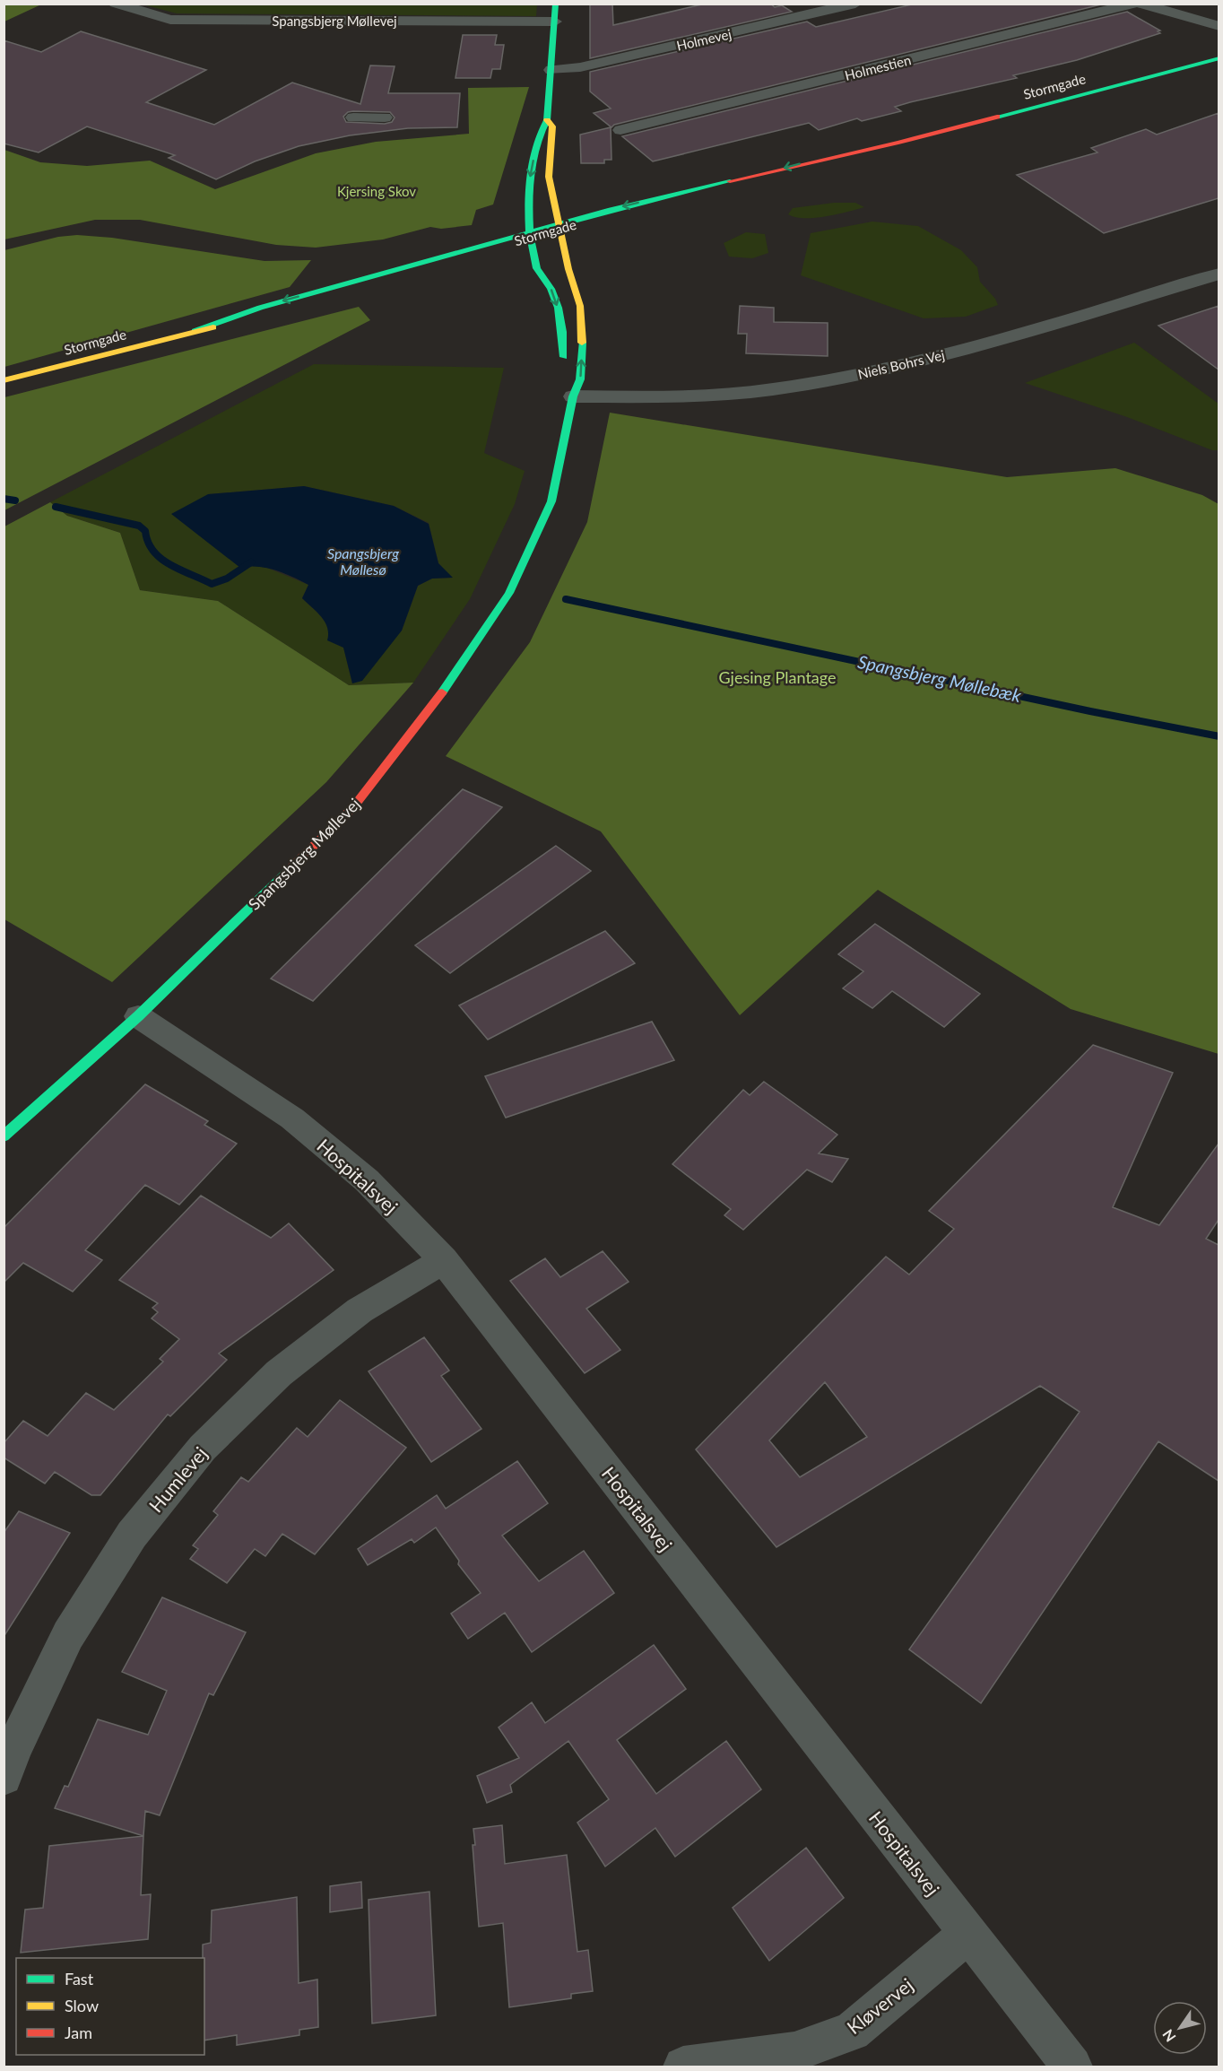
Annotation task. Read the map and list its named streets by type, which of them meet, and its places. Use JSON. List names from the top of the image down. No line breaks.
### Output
{"streets":{"street":["Spangsbjerg Møllevej","Holmevej","Holmestien","Stormgade","Niels Bohrs Vej","Hospitalsvej","Humlevej","Kløvervej"]},"crossings":[["Spangsbjerg Møllevej","Holmevej"],["Spangsbjerg Møllevej","Stormgade"],["Spangsbjerg Møllevej","Niels Bohrs Vej"],["Spangsbjerg Møllevej","Hospitalsvej"],["Hospitalsvej","Humlevej"],["Hospitalsvej","Kløvervej"]],"water":["Spangsbjerg Møllesø","Spangsbjerg Møllebæk"],"parks":["Kjersing Skov","Gjesing Plantage"],"legend":["Fast","Slow","Jam"],"north":"bottom left"}
